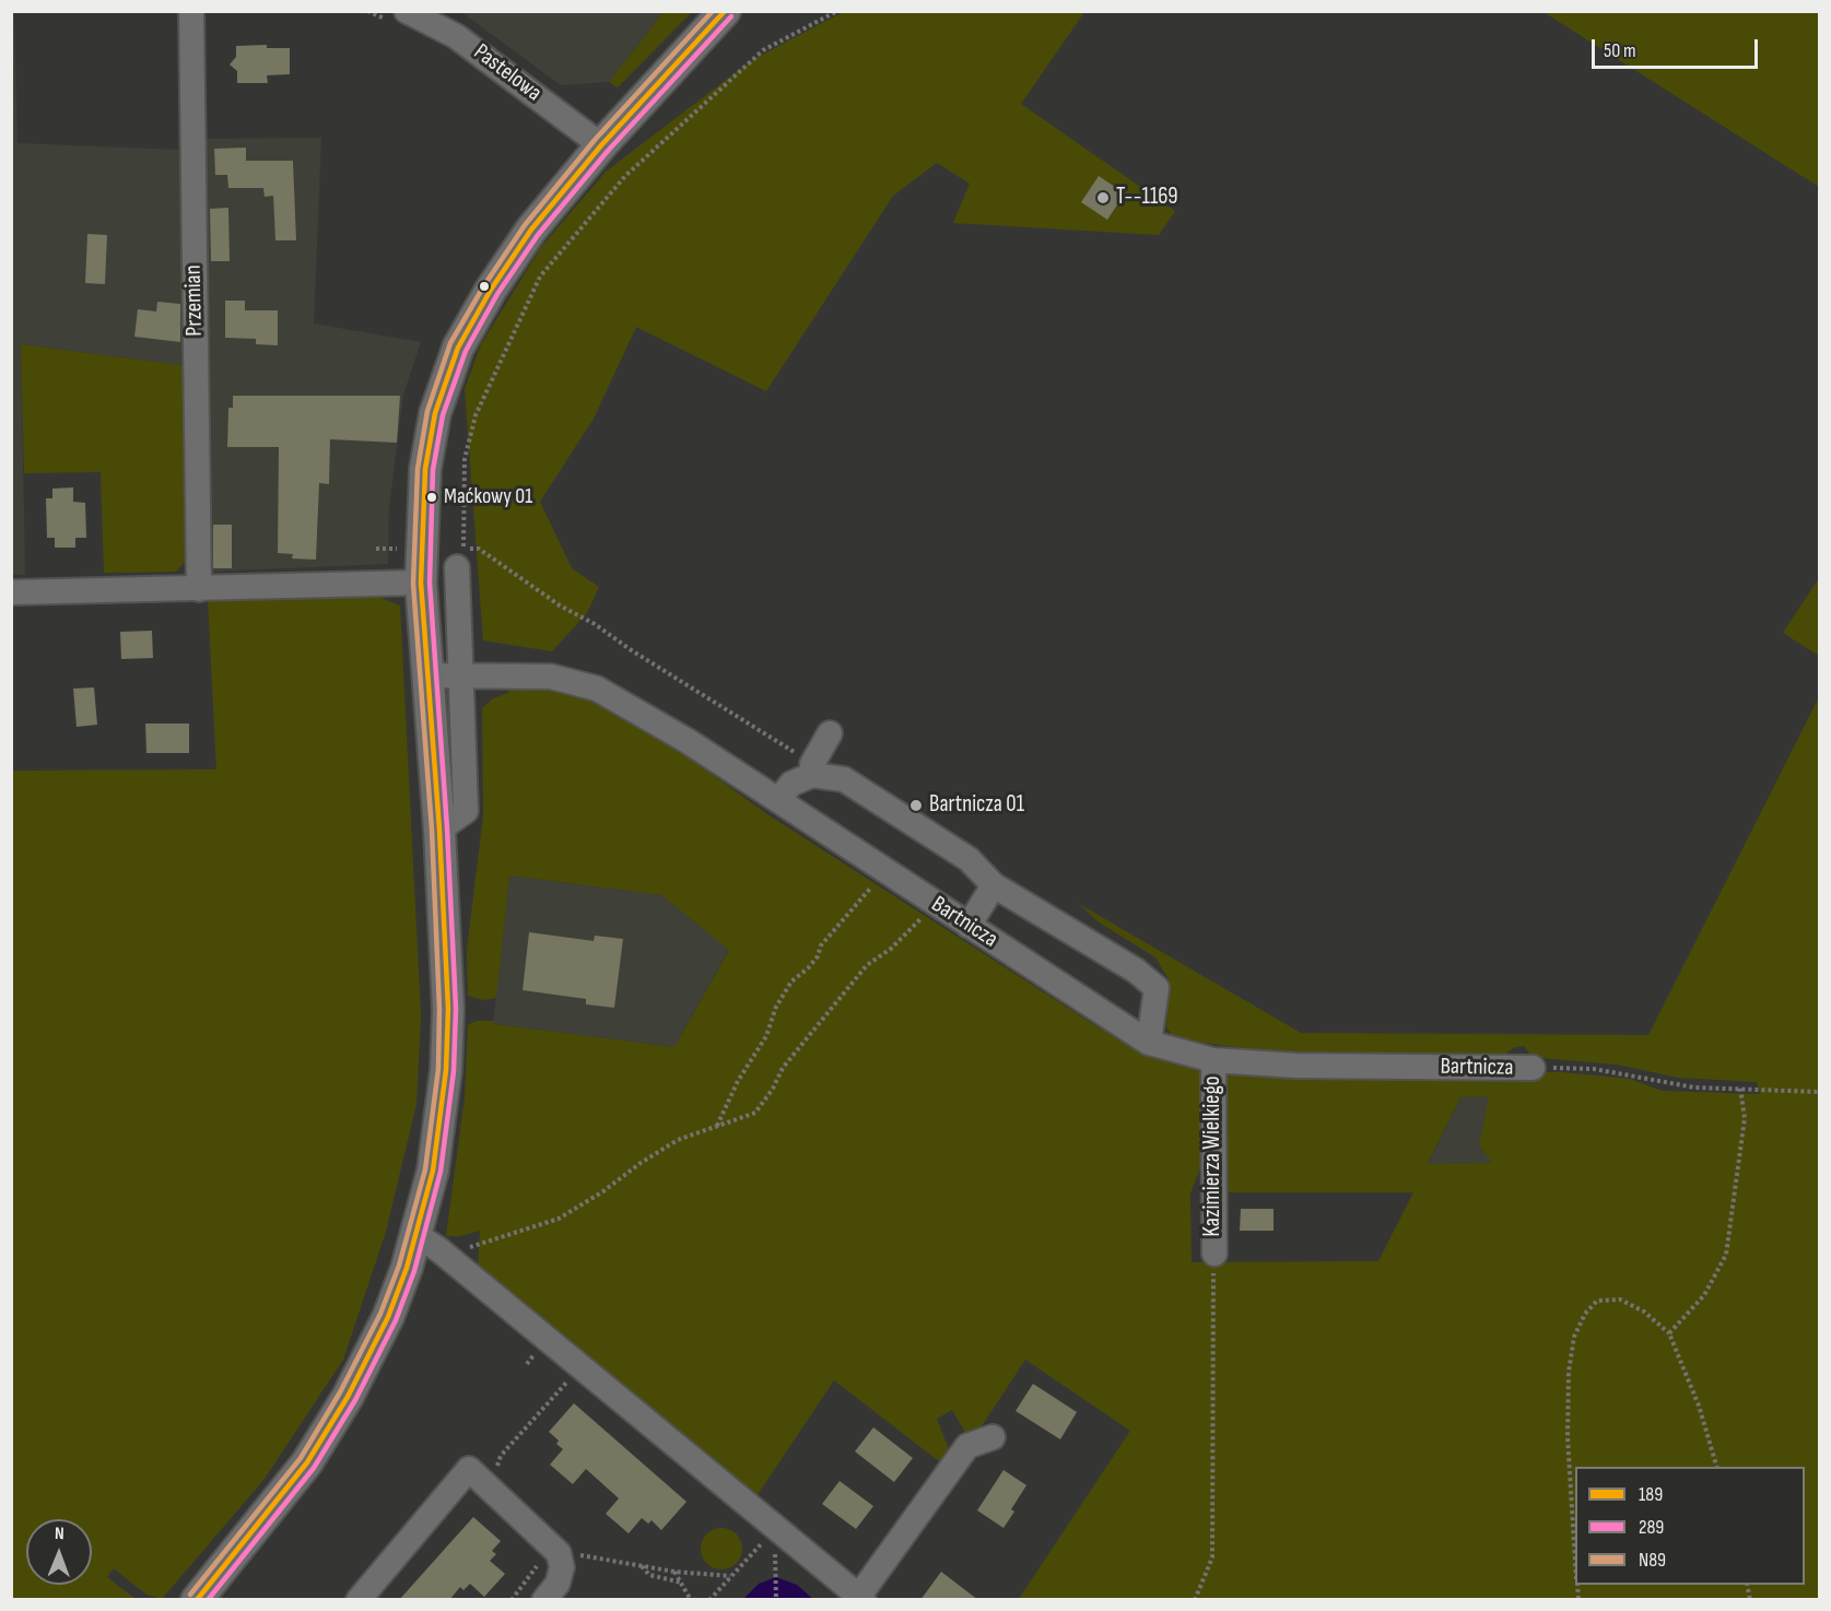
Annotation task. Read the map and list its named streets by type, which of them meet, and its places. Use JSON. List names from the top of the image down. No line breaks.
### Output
{"streets":{"street":["Pastelowa","Przemian","Bartnicza","Kazimierza Wielkiego"]},"crossings":[["Bartnicza","Kazimierza Wielkiego"]],"places":["T--1169","Maćkowy 01","Bartnicza 01"],"lines":["transit line 189","transit line N89","transit line 289"],"legend":["189","289","N89"],"scale_bar":"50 m","north":"top"}
